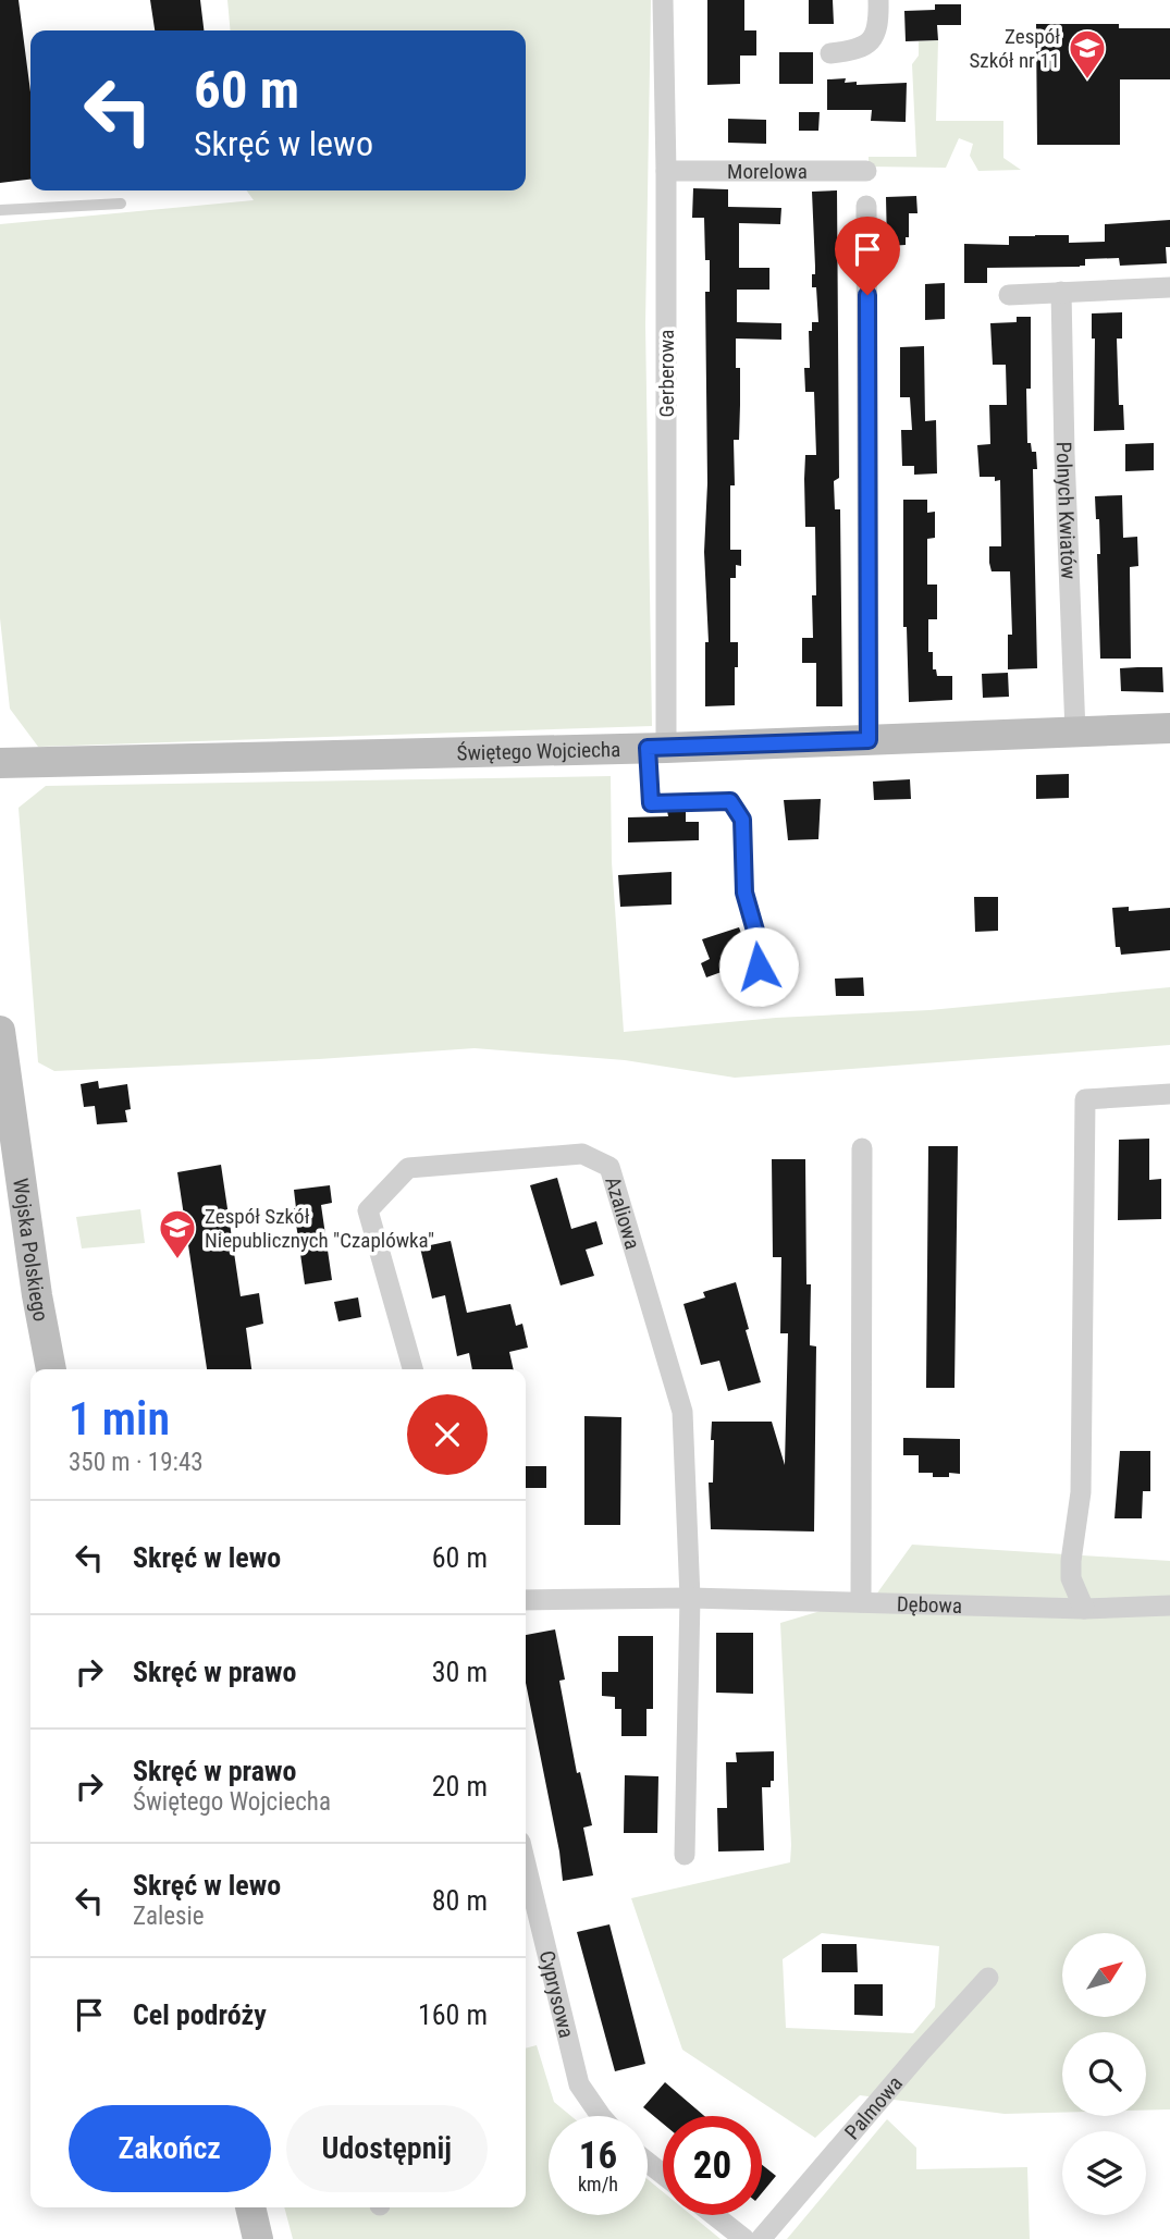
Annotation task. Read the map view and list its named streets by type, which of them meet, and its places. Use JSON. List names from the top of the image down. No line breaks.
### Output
{"streets":{"street":["Morelowa","Gerberowa","Polnych Kwiatów","Świętego Wojciecha","Azaliowa","Wojska Polskiego","Dębowa","Cyprysowa","Palmowa"]},"crossings":[["Morelowa","Gerberowa"],["Gerberowa","Świętego Wojciecha"],["Polnych Kwiatów","Świętego Wojciecha"],["Azaliowa","Dębowa"]],"places":{"school or university":["Zespół Szkół nr 11","Zespół Szkół Niepublicznych \"Czaplówka\""]},"north":"top right","page":{"turn":["60 m","Skręć w lewo"],"heading":["1 min","350 m · 19:43"],"list":[{"name":"Skręć w lewo","value":"60 m"},{"name":"Skręć w prawo","value":"30 m"},{"name":"Skręć w prawo","note":"Świętego Wojciecha","value":"20 m"},{"name":"Skręć w lewo","note":"Zalesie","value":"80 m"},{"name":"Cel podróży","value":"160 m"}],"buttons":["Zakończ","Udostępnij"],"speed":"16 km/h","limit":"20"}}
